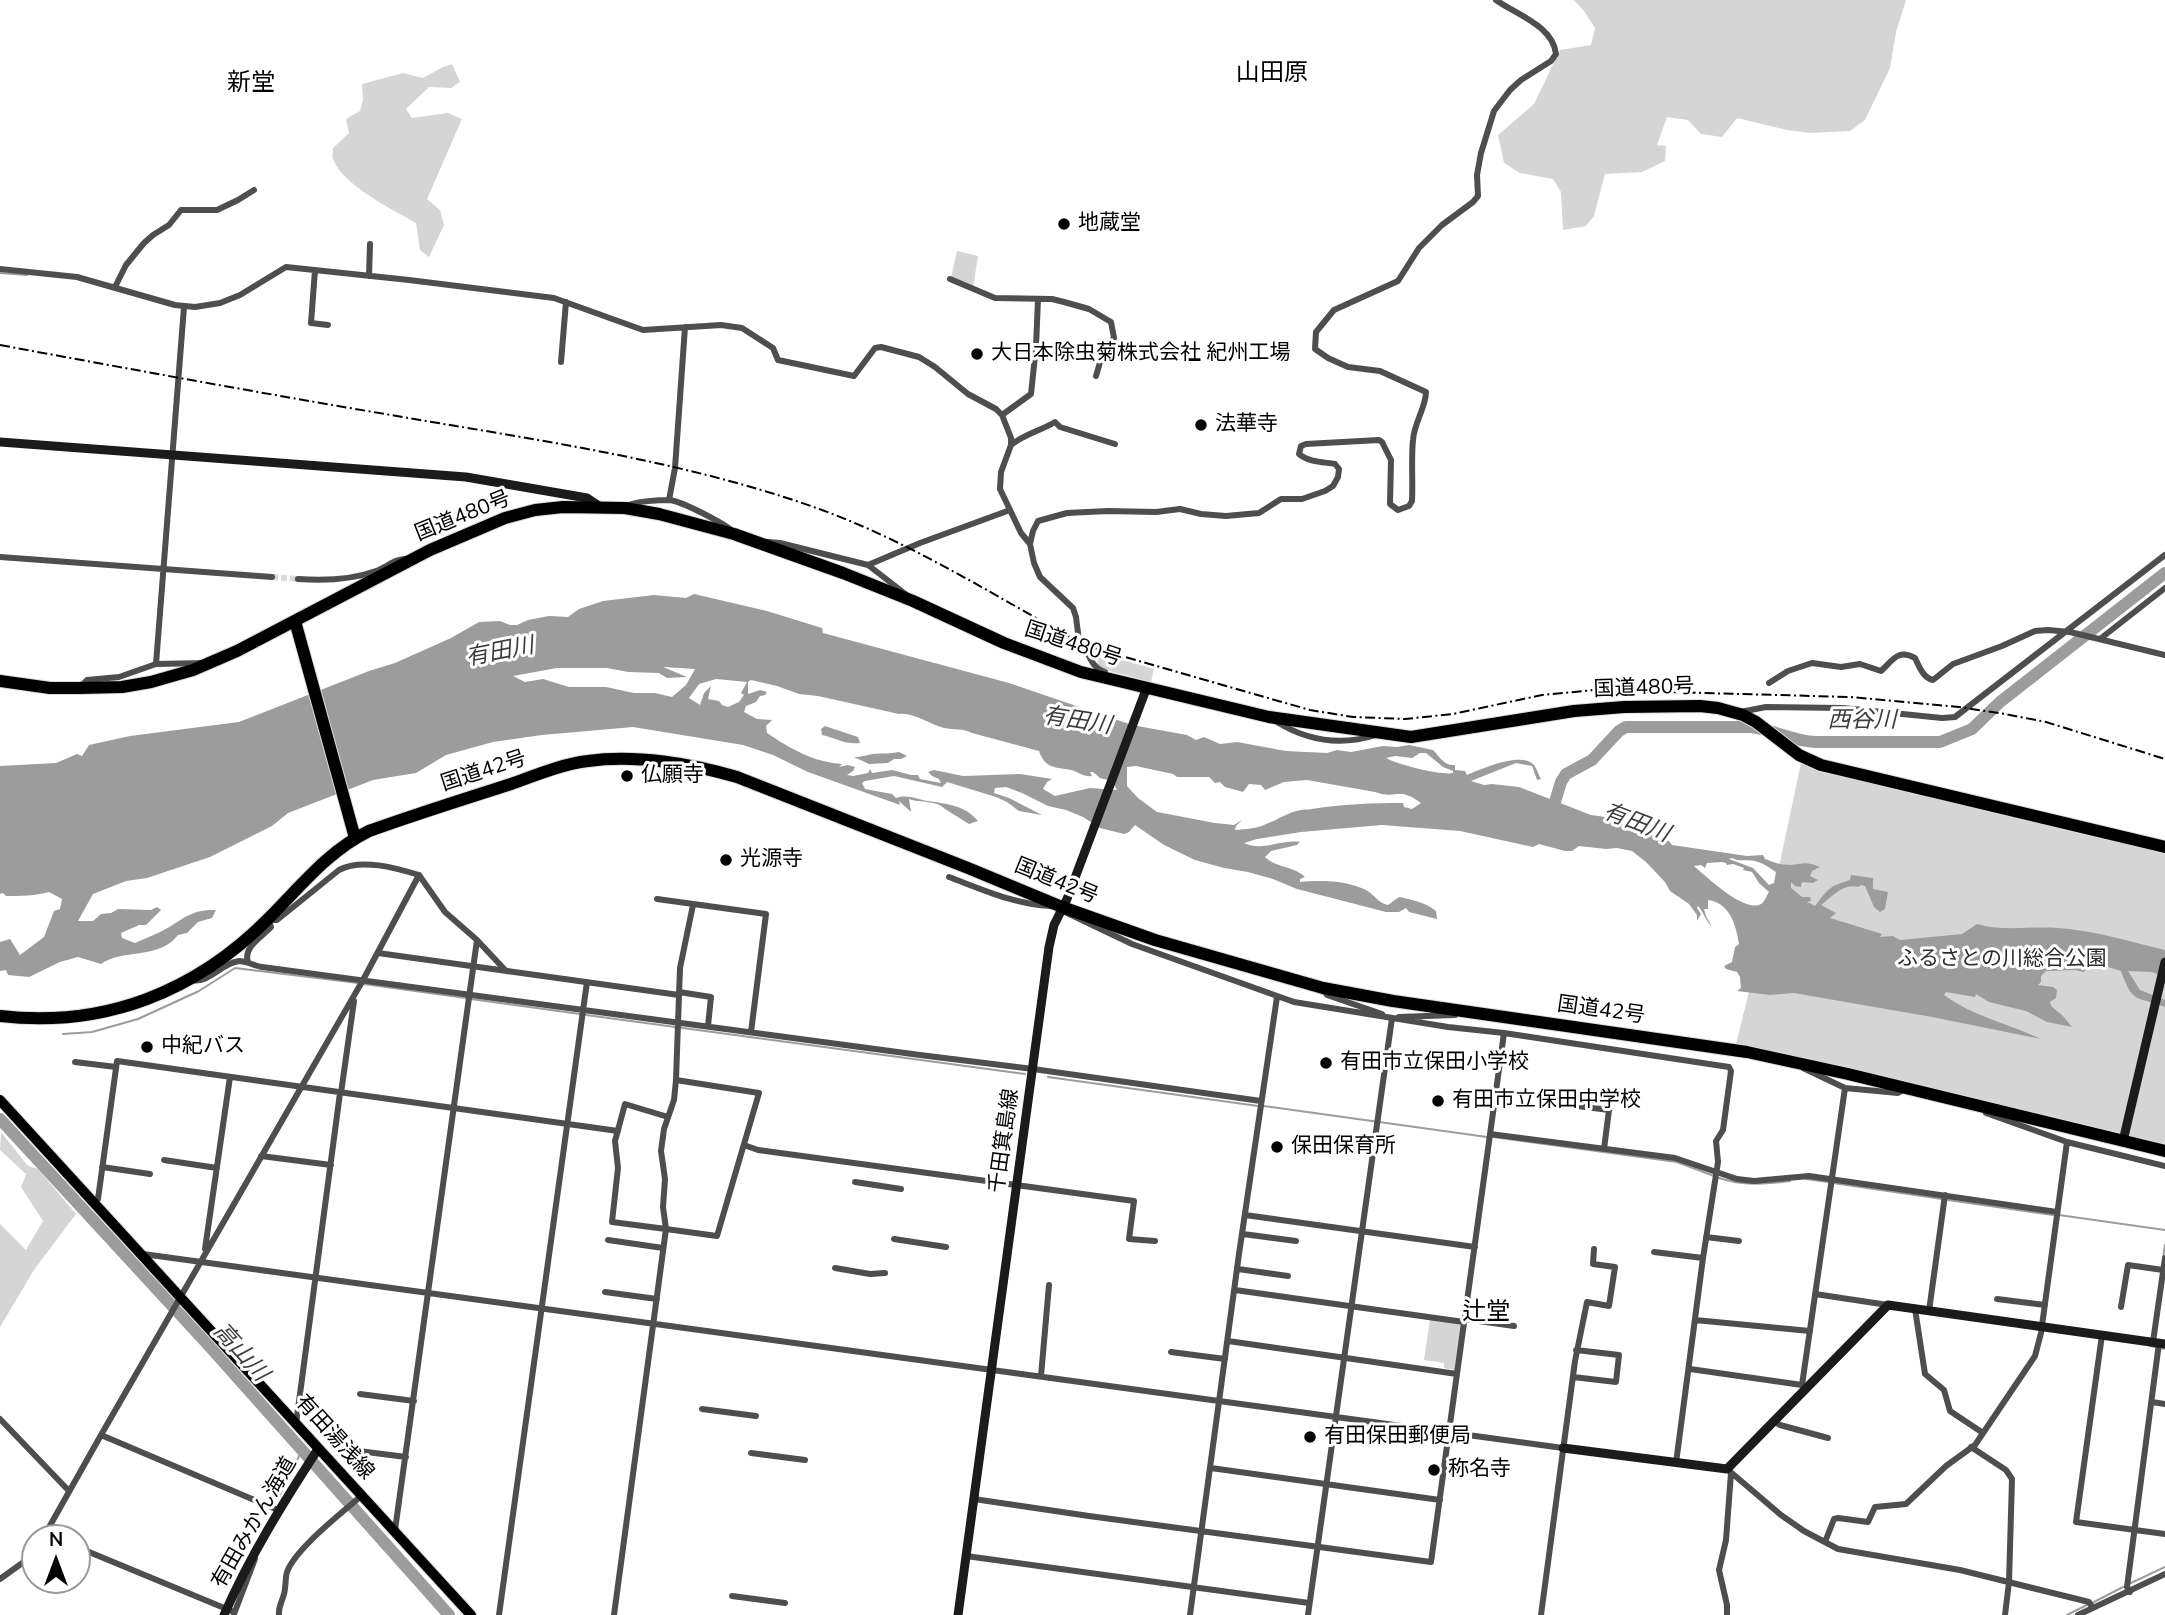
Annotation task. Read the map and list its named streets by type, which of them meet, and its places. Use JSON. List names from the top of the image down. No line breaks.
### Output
{"streets":{"highway":["国道480号","国道42号"],"main road":["有田湯浅線"],"street":["千田箕島線","有田みかん海道"]},"crossings":[["国道480号","千田箕島線"],["国道42号","千田箕島線"],["有田湯浅線","有田みかん海道"]],"districts":["山田原","新堂","辻堂"],"water":["有田川","西谷川","高山川"],"parks":["ふるさとの川総合公園"],"places":["地蔵堂","大日本除虫菊株式会社 紀州工場","法華寺","仏願寺","光源寺","中紀バス","有田市立保田小学校","有田市立保田中学校","保田保育所","有田保田郵便局","称名寺"],"north":"top"}
